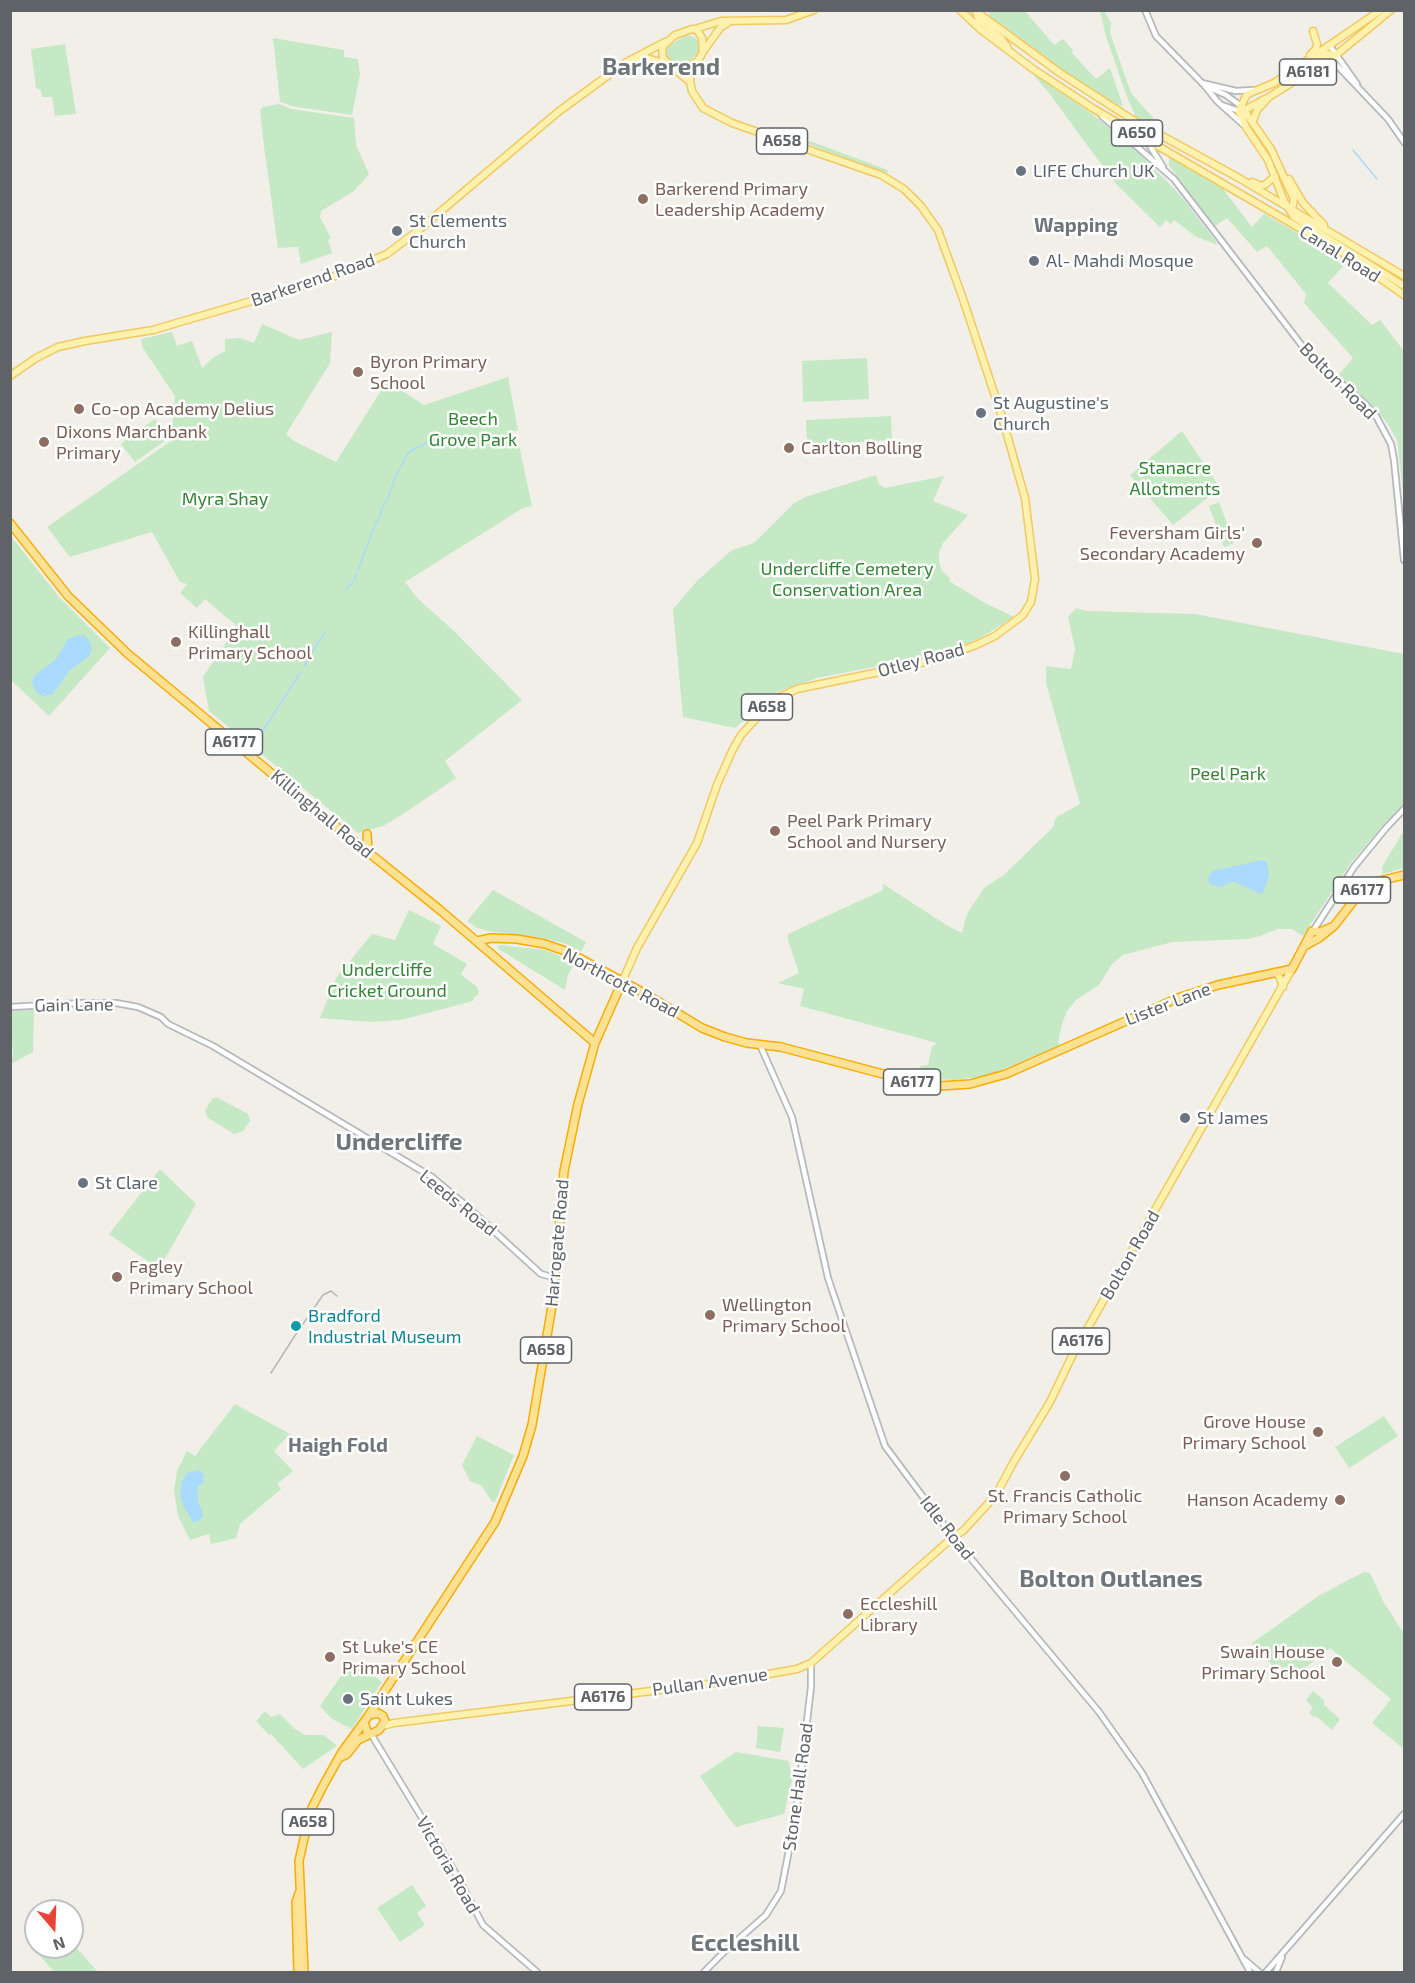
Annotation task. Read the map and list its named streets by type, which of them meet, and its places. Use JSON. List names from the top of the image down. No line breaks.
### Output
{"streets":{"highway":["A658","Bolton Road","A6177","Killinghall Road","Northcote Road","Lister Lane","Harrogate Road"],"main road":["A6181","A650","Canal Road","Barkerend Road","Otley Road","A6176","Pullan Avenue"],"street":["Gain Lane","Leeds Road","Idle Road","Stone Hall Road","Victoria Road"]},"crossings":[["A6181","Canal Road"],["A650","Canal Road"],["A650","Bolton Road"],["A658","Barkerend Road"],["A658","Otley Road"],["A658","Harrogate Road"],["A658","Pullan Avenue"],["A658","Victoria Road"],["Bolton Road","A6177"],["Bolton Road","Lister Lane"],["Bolton Road","Idle Road"],["Bolton Road","Pullan Avenue"],["Bolton Road","Stone Hall Road"],["Otley Road","Northcote Road"],["Otley Road","Harrogate Road"],["A6177","Lister Lane"],["Killinghall Road","Northcote Road"],["Killinghall Road","Harrogate Road"],["Northcote Road","Lister Lane"],["Northcote Road","Harrogate Road"],["Northcote Road","Idle Road"],["Lister Lane","Idle Road"],["Gain Lane","Leeds Road"],["Leeds Road","Harrogate Road"],["Pullan Avenue","Stone Hall Road"]],"districts":["Barkerend","Wapping","Undercliffe","Haigh Fold","Bolton Outlanes","Eccleshill"],"parks":["Beech Grove Park","Stanacre Allotments","Myra Shay","Undercliffe Cemetery Conservation Area","Peel Park","Undercliffe Cricket Ground"],"places":["LIFE Church UK","Barkerend Primary Leadership Academy","St Clements Church","Al‐Mahdi Mosque","Byron Primary School","Co-op Academy Delius","St Augustine's Church","Dixons Marchbank Primary","Carlton Bolling","Feversham Girls' Secondary Academy","Killinghall Primary School","Peel Park Primary School and Nursery","St James","St Clare","Fagley Primary School","Wellington Primary School","Bradford Industrial Museum","Grove House Primary School","St. Francis Catholic Primary School","Hanson Academy","Eccleshill Library","St Luke's CE Primary School","Swain House Primary School","Saint Lukes"],"north":"bottom"}
